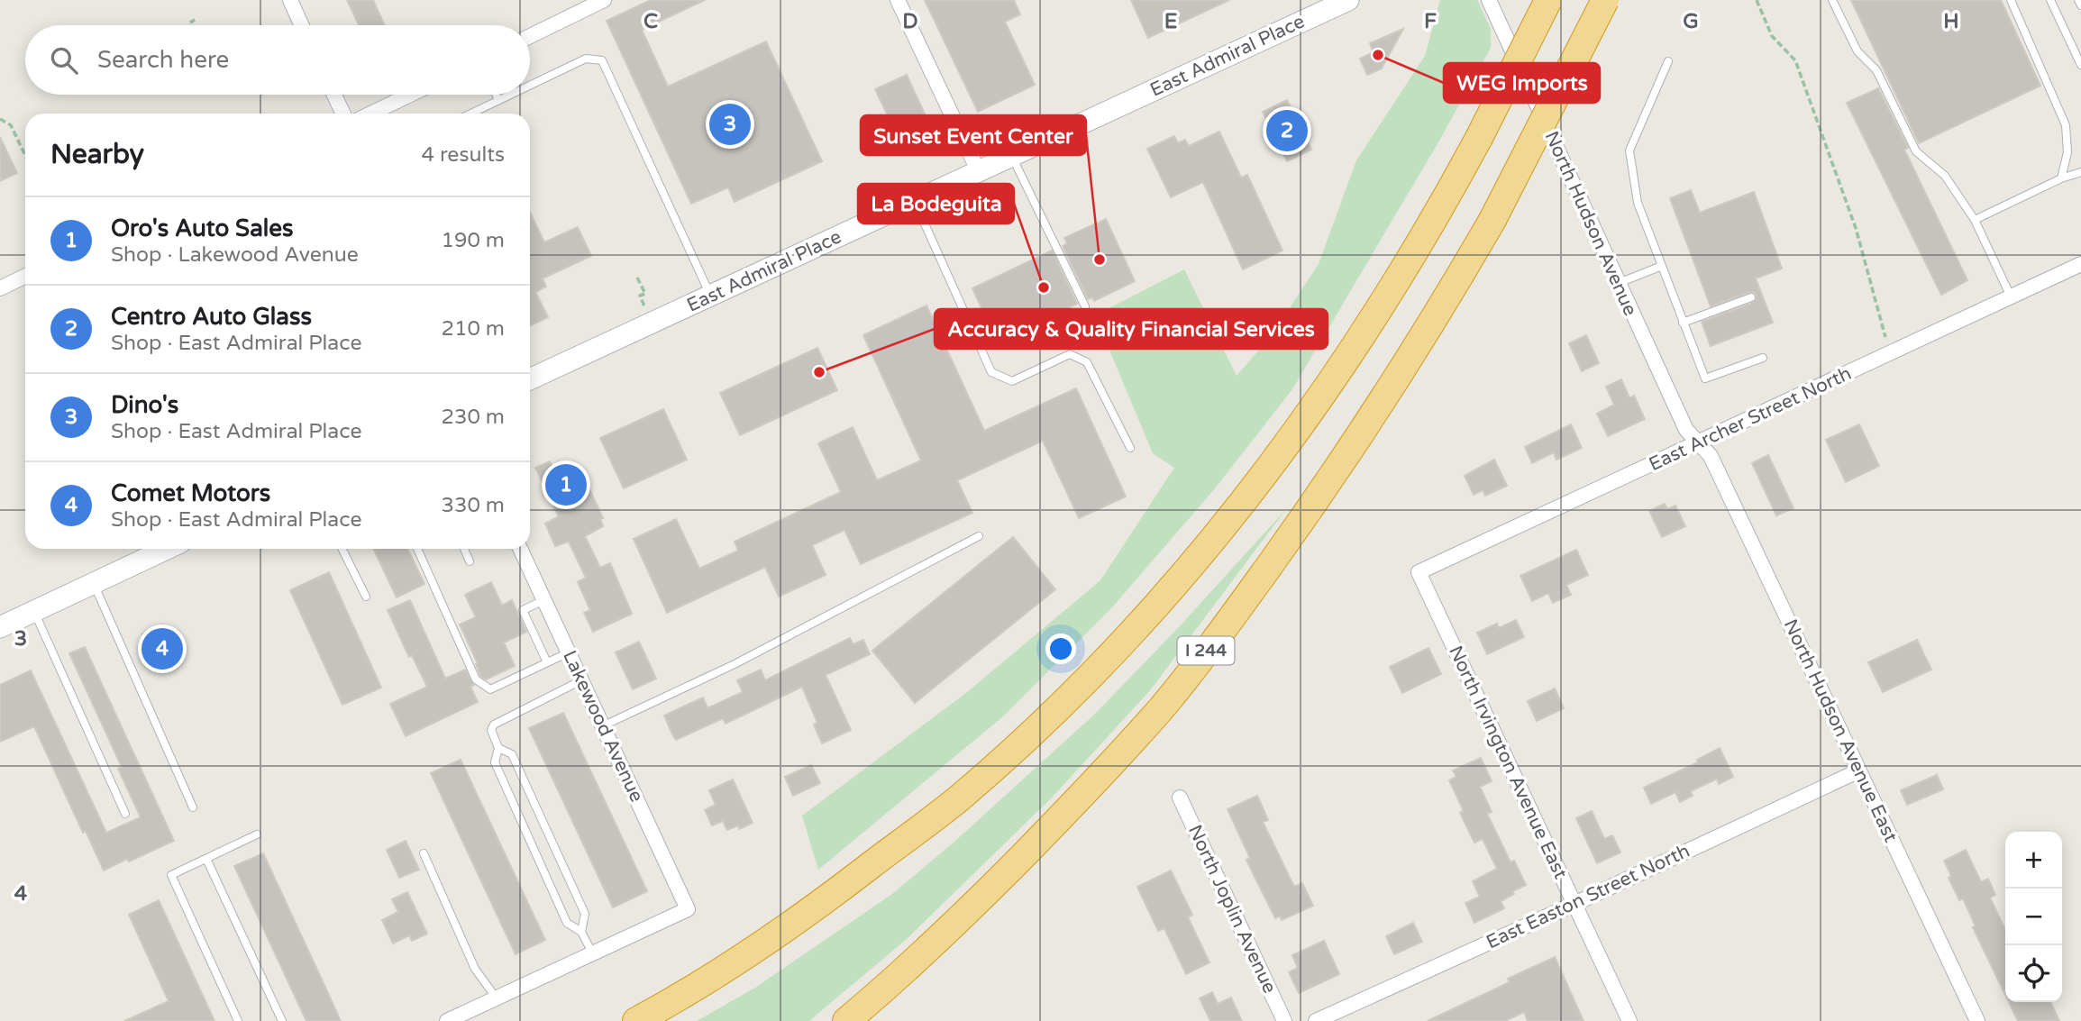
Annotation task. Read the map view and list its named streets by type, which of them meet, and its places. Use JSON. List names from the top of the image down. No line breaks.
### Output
{"streets":{"highway":["I 244"],"main road":["East Admiral Place"],"street":["North Hudson Avenue","East Archer Street North","Lakewood Avenue","North Hudson Avenue East","North Irvington Avenue East","East Easton Street North","North Joplin Avenue"]},"crossings":[["North Hudson Avenue","East Archer Street North"],["North Hudson Avenue","North Hudson Avenue East"],["East Archer Street North","North Hudson Avenue East"],["East Archer Street North","North Irvington Avenue East"],["North Hudson Avenue East","East Easton Street North"],["North Irvington Avenue East","East Easton Street North"]],"places":["WEG Imports","Sunset Event Center","La Bodeguita","Accuracy & Quality Financial Services"],"page":{"search":"Search here","pins":["3","2","1","4"],"heading":["Nearby","4 results"],"list":[{"mark":"1","name":"Oro's Auto Sales","note":"Shop · Lakewood Avenue","value":"190 m"},{"mark":"2","name":"Centro Auto Glass","note":"Shop · East Admiral Place","value":"210 m"},{"mark":"3","name":"Dino's","note":"Shop · East Admiral Place","value":"230 m"},{"mark":"4","name":"Comet Motors","note":"Shop · East Admiral Place","value":"330 m"}],"map_buttons":["+","−"]},"grid":{"columns":["C","D","E","F","G","H"],"rows":["3","4"]}}
